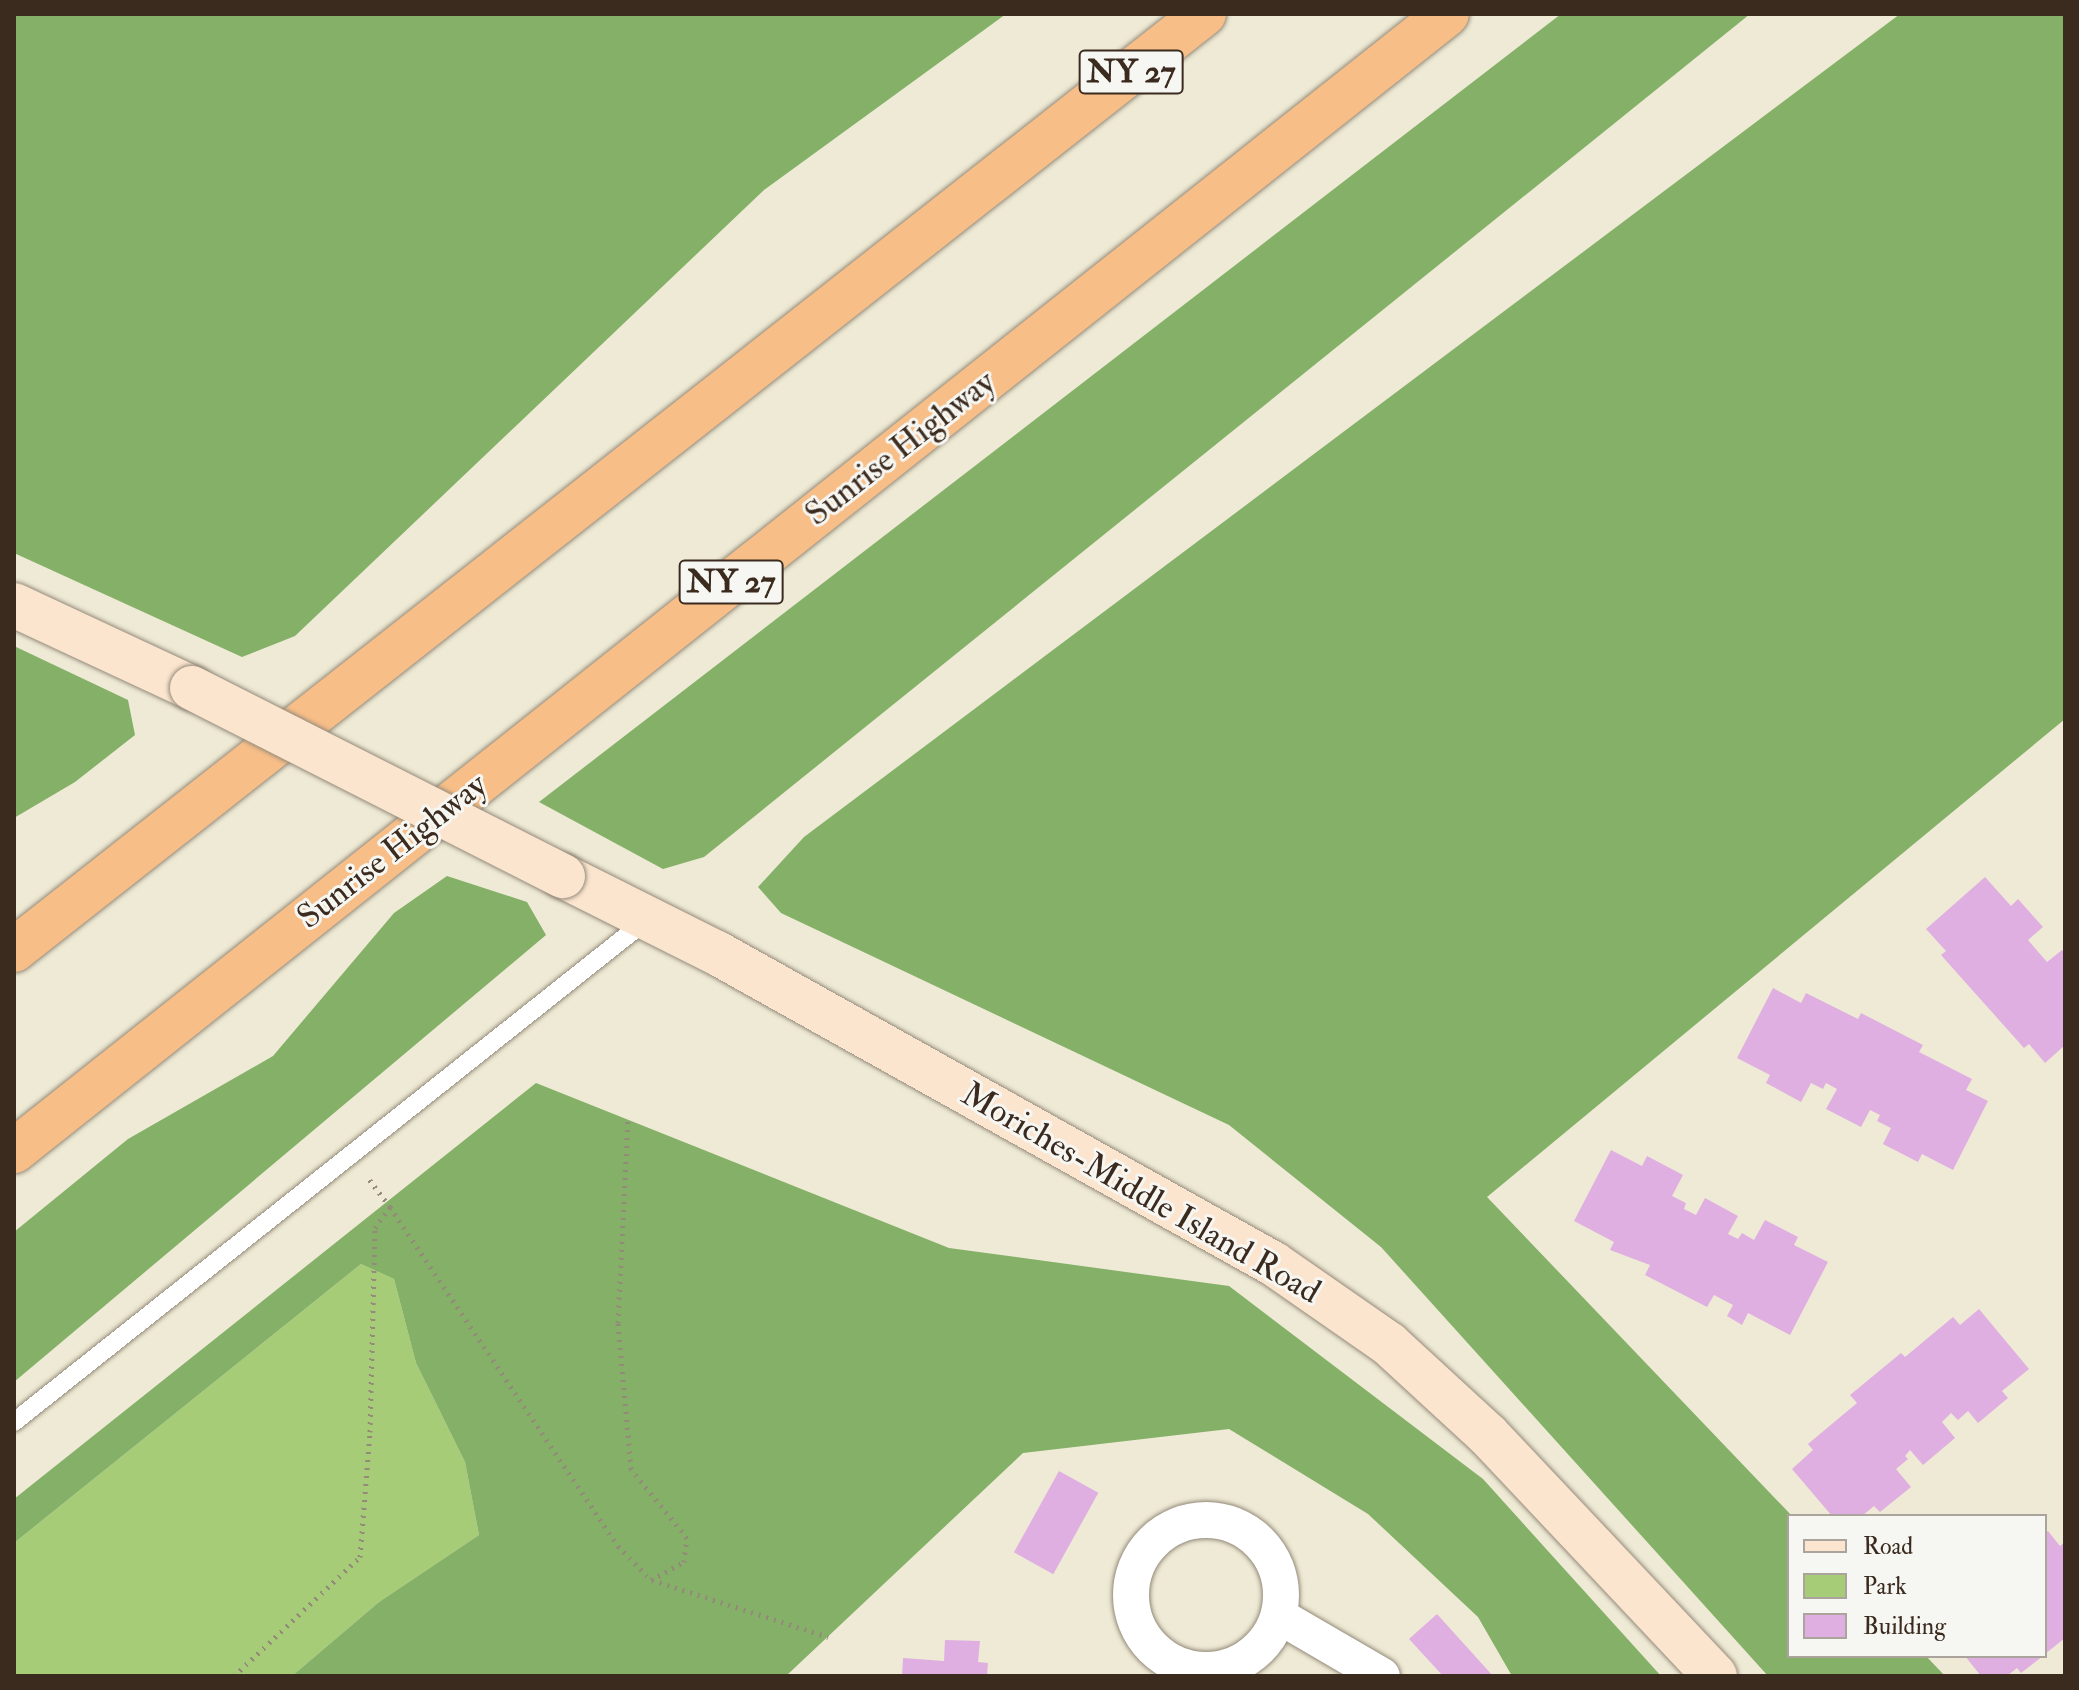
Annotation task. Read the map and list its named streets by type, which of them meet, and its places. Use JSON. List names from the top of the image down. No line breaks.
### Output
{"streets":{"highway":["NY 27","Sunrise Highway"],"main road":["Moriches-Middle Island Road"]},"legend":["Road","Park","Building"]}
